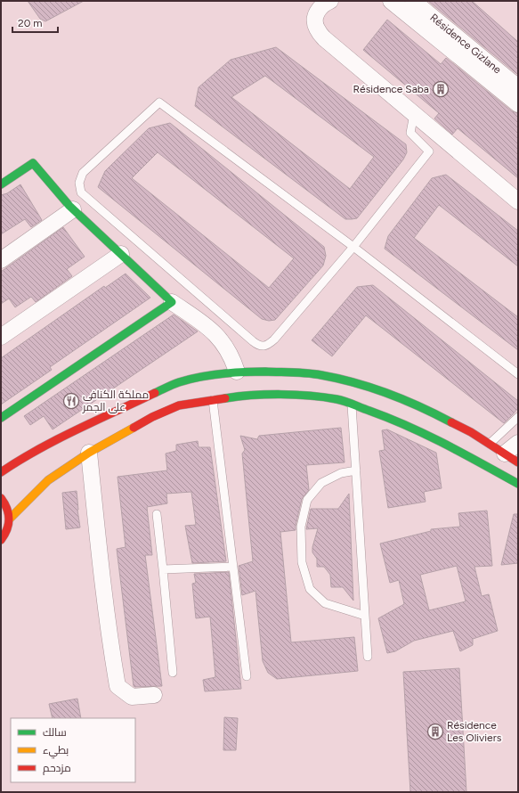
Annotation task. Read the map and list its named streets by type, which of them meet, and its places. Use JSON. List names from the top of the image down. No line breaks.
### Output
{"streets":{"street":["Résidence Gizlane"]},"places":{"building":["Résidence Saba","Résidence Les Oliviers"],"restaurant":["مملكة الكنافى على الجمر"]},"legend":["سالك","بطيء","مزدحم"],"scale_bar":"20 m"}
